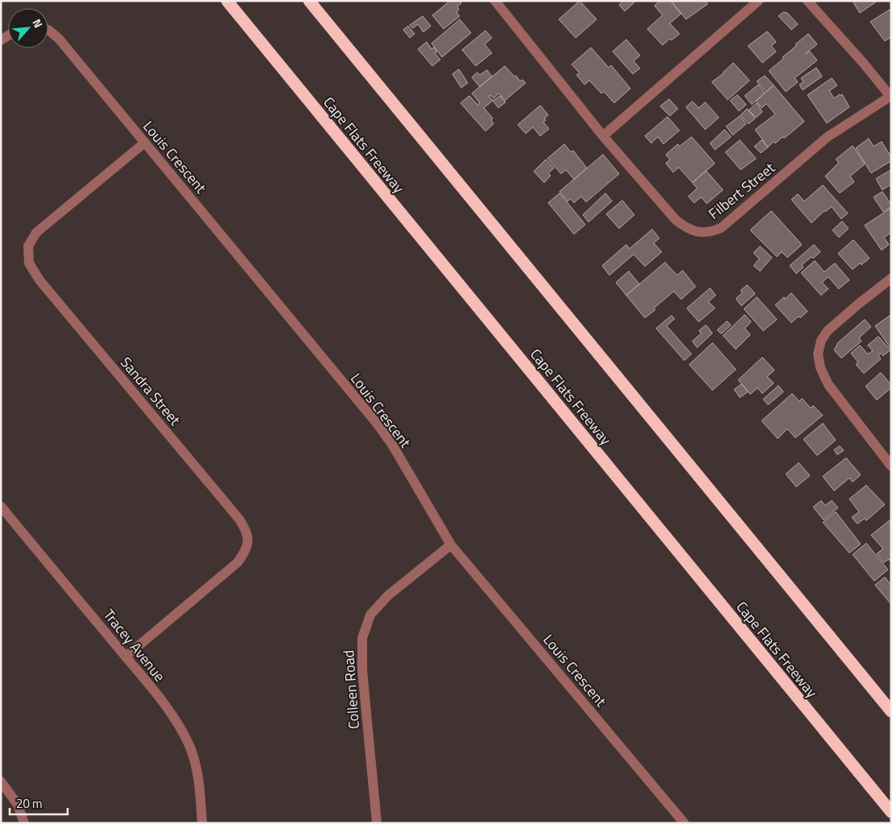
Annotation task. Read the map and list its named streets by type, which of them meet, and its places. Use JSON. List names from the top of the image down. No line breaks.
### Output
{"streets":{"highway":["Cape Flats Freeway"],"street":["Louis Crescent","Filbert Street","Sandra Street","Tracey Avenue","Colleen Road"]},"crossings":[["Louis Crescent","Sandra Street"],["Louis Crescent","Colleen Road"],["Sandra Street","Tracey Avenue"]],"scale_bar":"20 m","north":"top right"}
